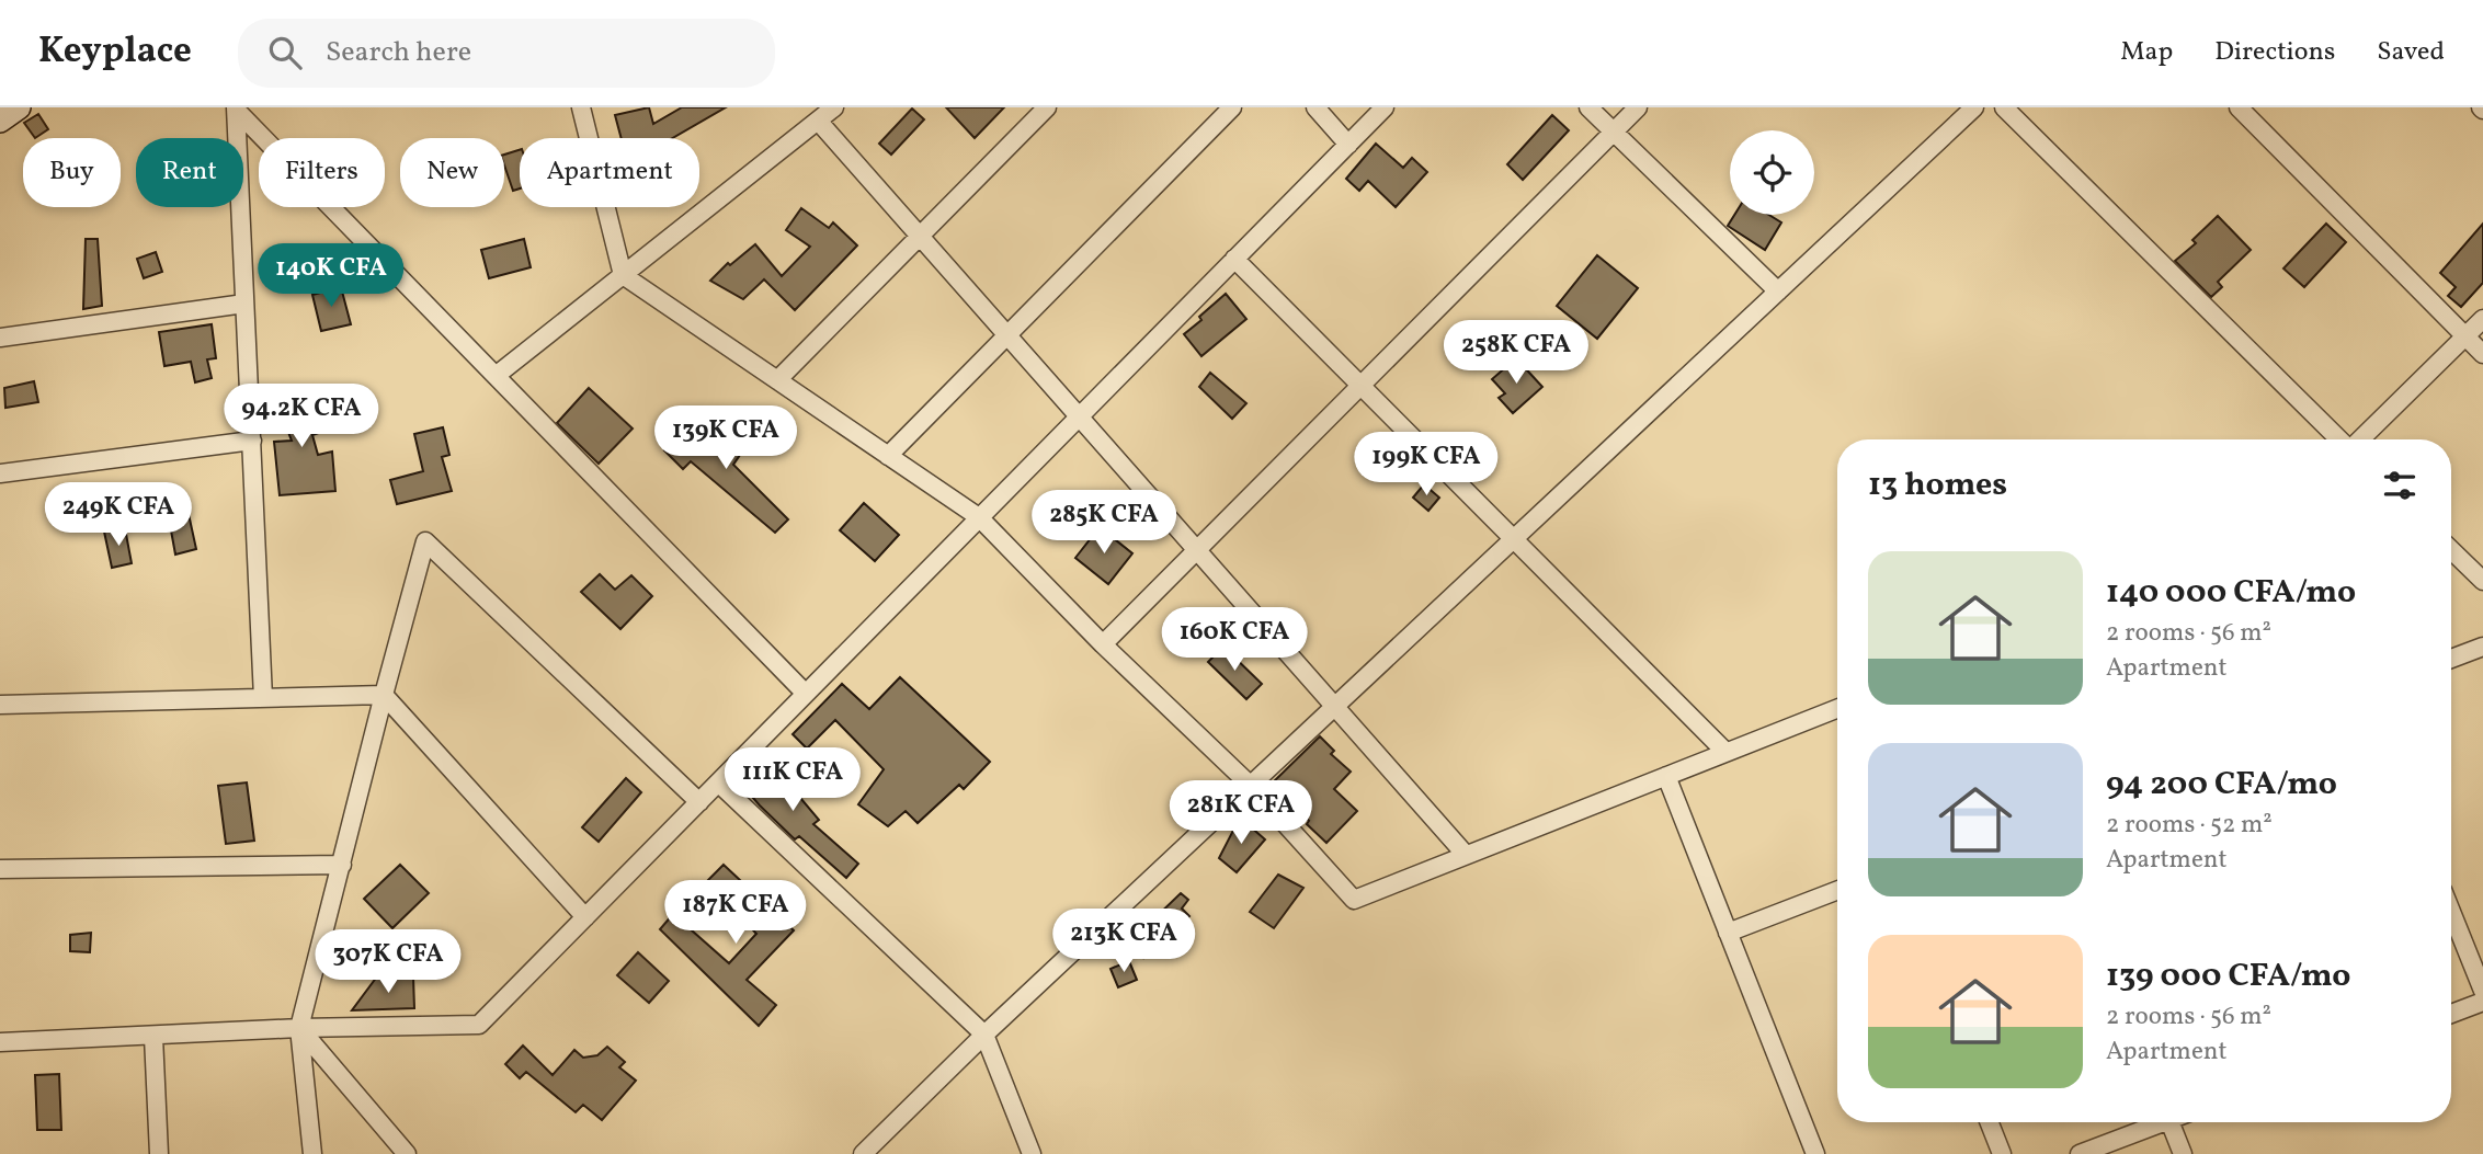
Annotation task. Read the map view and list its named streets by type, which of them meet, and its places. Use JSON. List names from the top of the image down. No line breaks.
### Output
{"page":{"header":"Keyplace","search":"Search here","nav":["Map","Directions","Saved"],"chip":["Buy","Rent","Filters","New","Apartment"],"price":["140K CFA","258K CFA","94.2K CFA","139K CFA","199K CFA","249K CFA","285K CFA","160K CFA","111K CFA","281K CFA","187K CFA","213K CFA","307K CFA"],"heading":"13 homes","list":[{"name":"140 000 CFA/mo","note":"2 rooms · 56 m² · Apartment"},{"name":"94 200 CFA/mo","note":"2 rooms · 52 m² · Apartment"},{"name":"139 000 CFA/mo","note":"2 rooms · 56 m² · Apartment"}]}}
